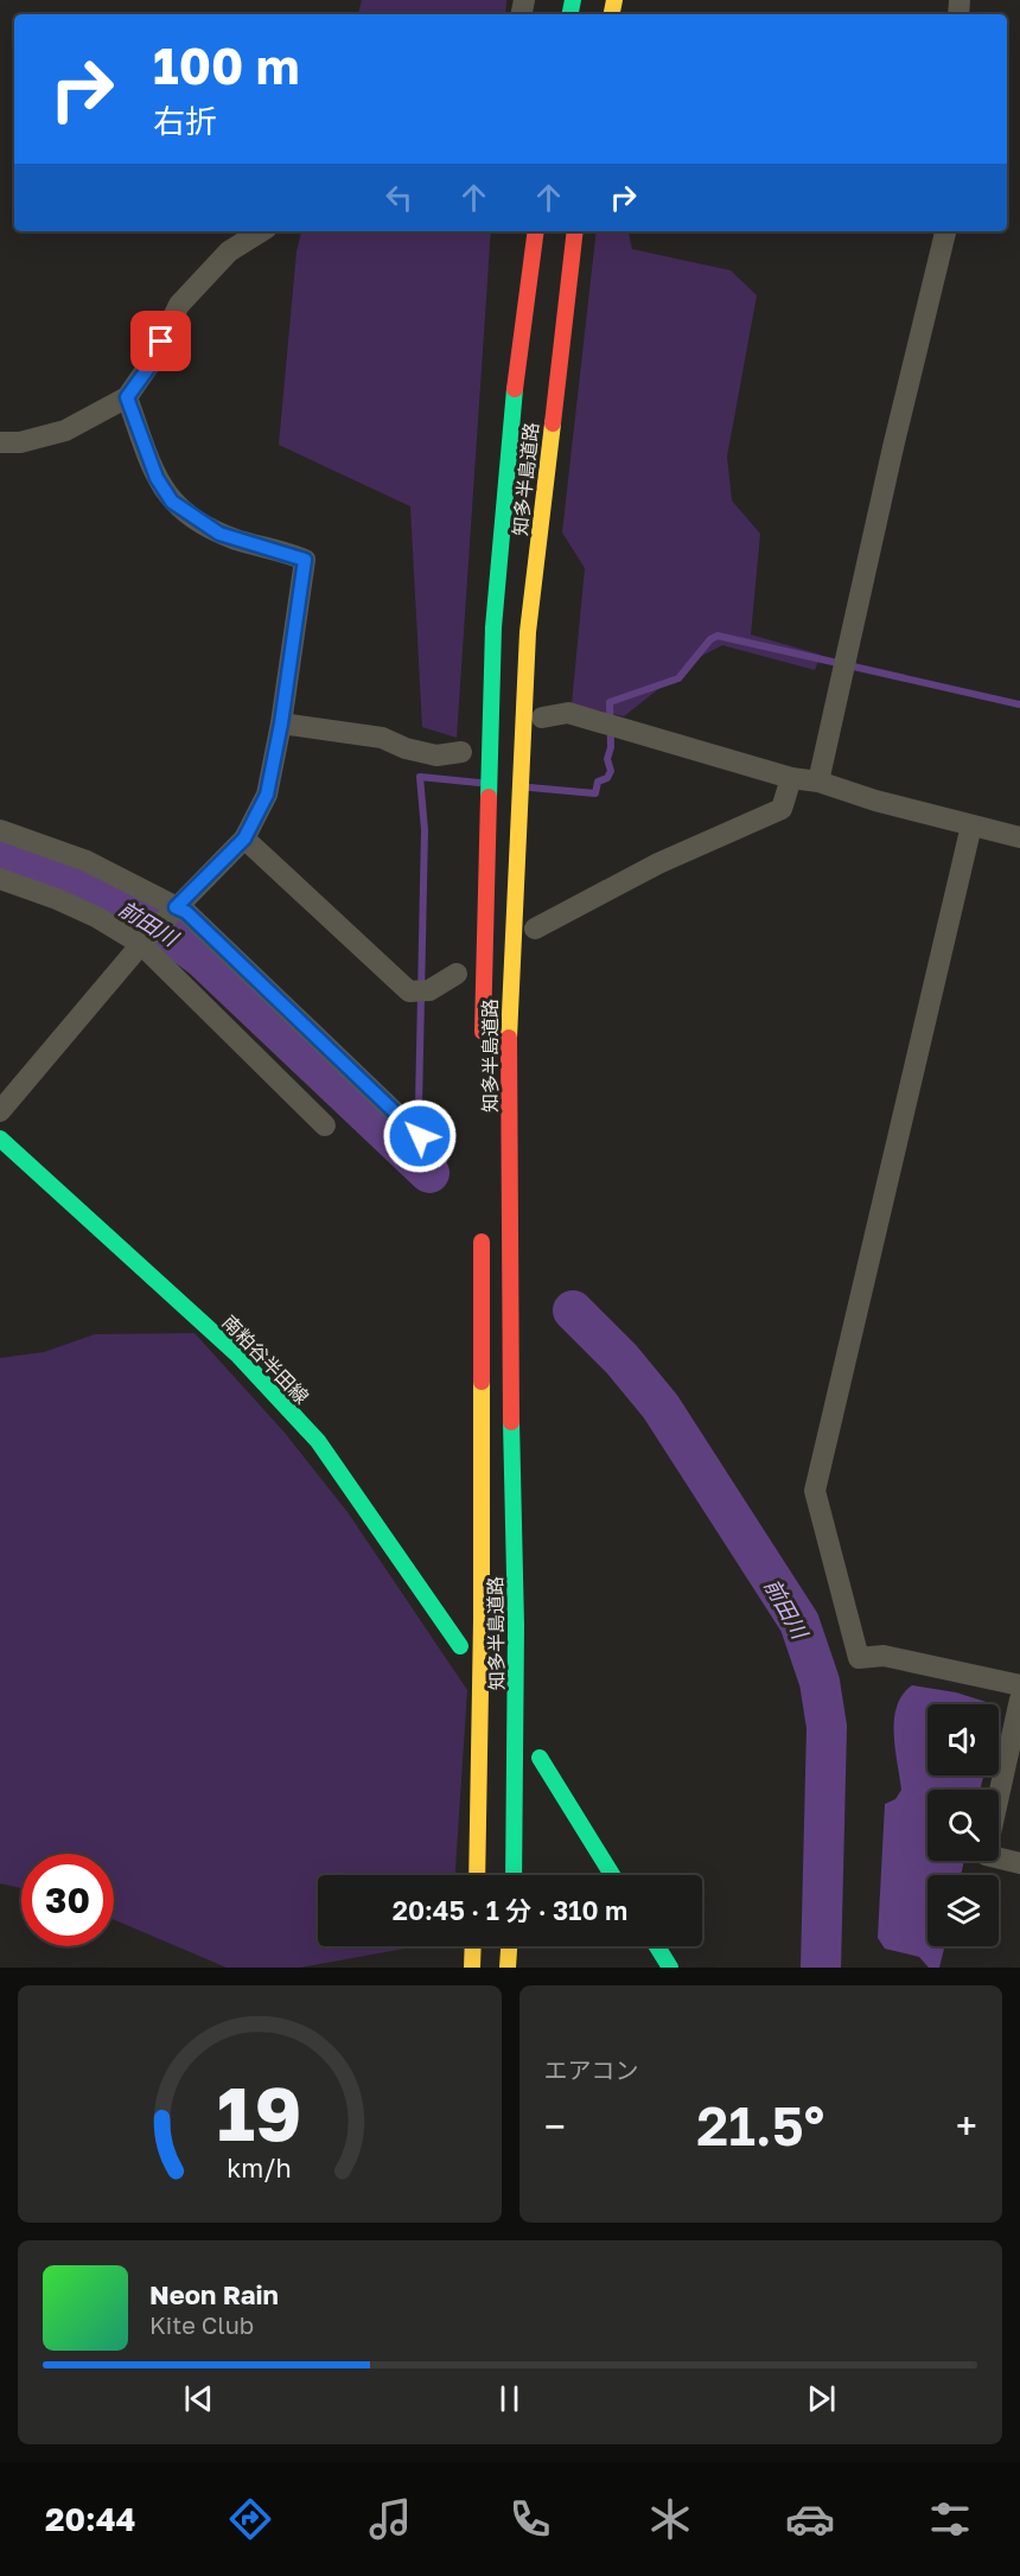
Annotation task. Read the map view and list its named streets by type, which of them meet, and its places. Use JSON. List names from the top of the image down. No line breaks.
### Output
{"streets":{"main road":["知多半島道路","南粕谷半田線"]},"water":["前田川"],"page":{"turn":["100 m","右折"],"limit":"30","trip":"20:45 · 1 分 · 310 m","tile":"エアコン","heat":["−","21.5°","+"],"song":["Neon Rain","Kite Club"],"tabs":"20:44","gauge":["19","km/h"]}}
